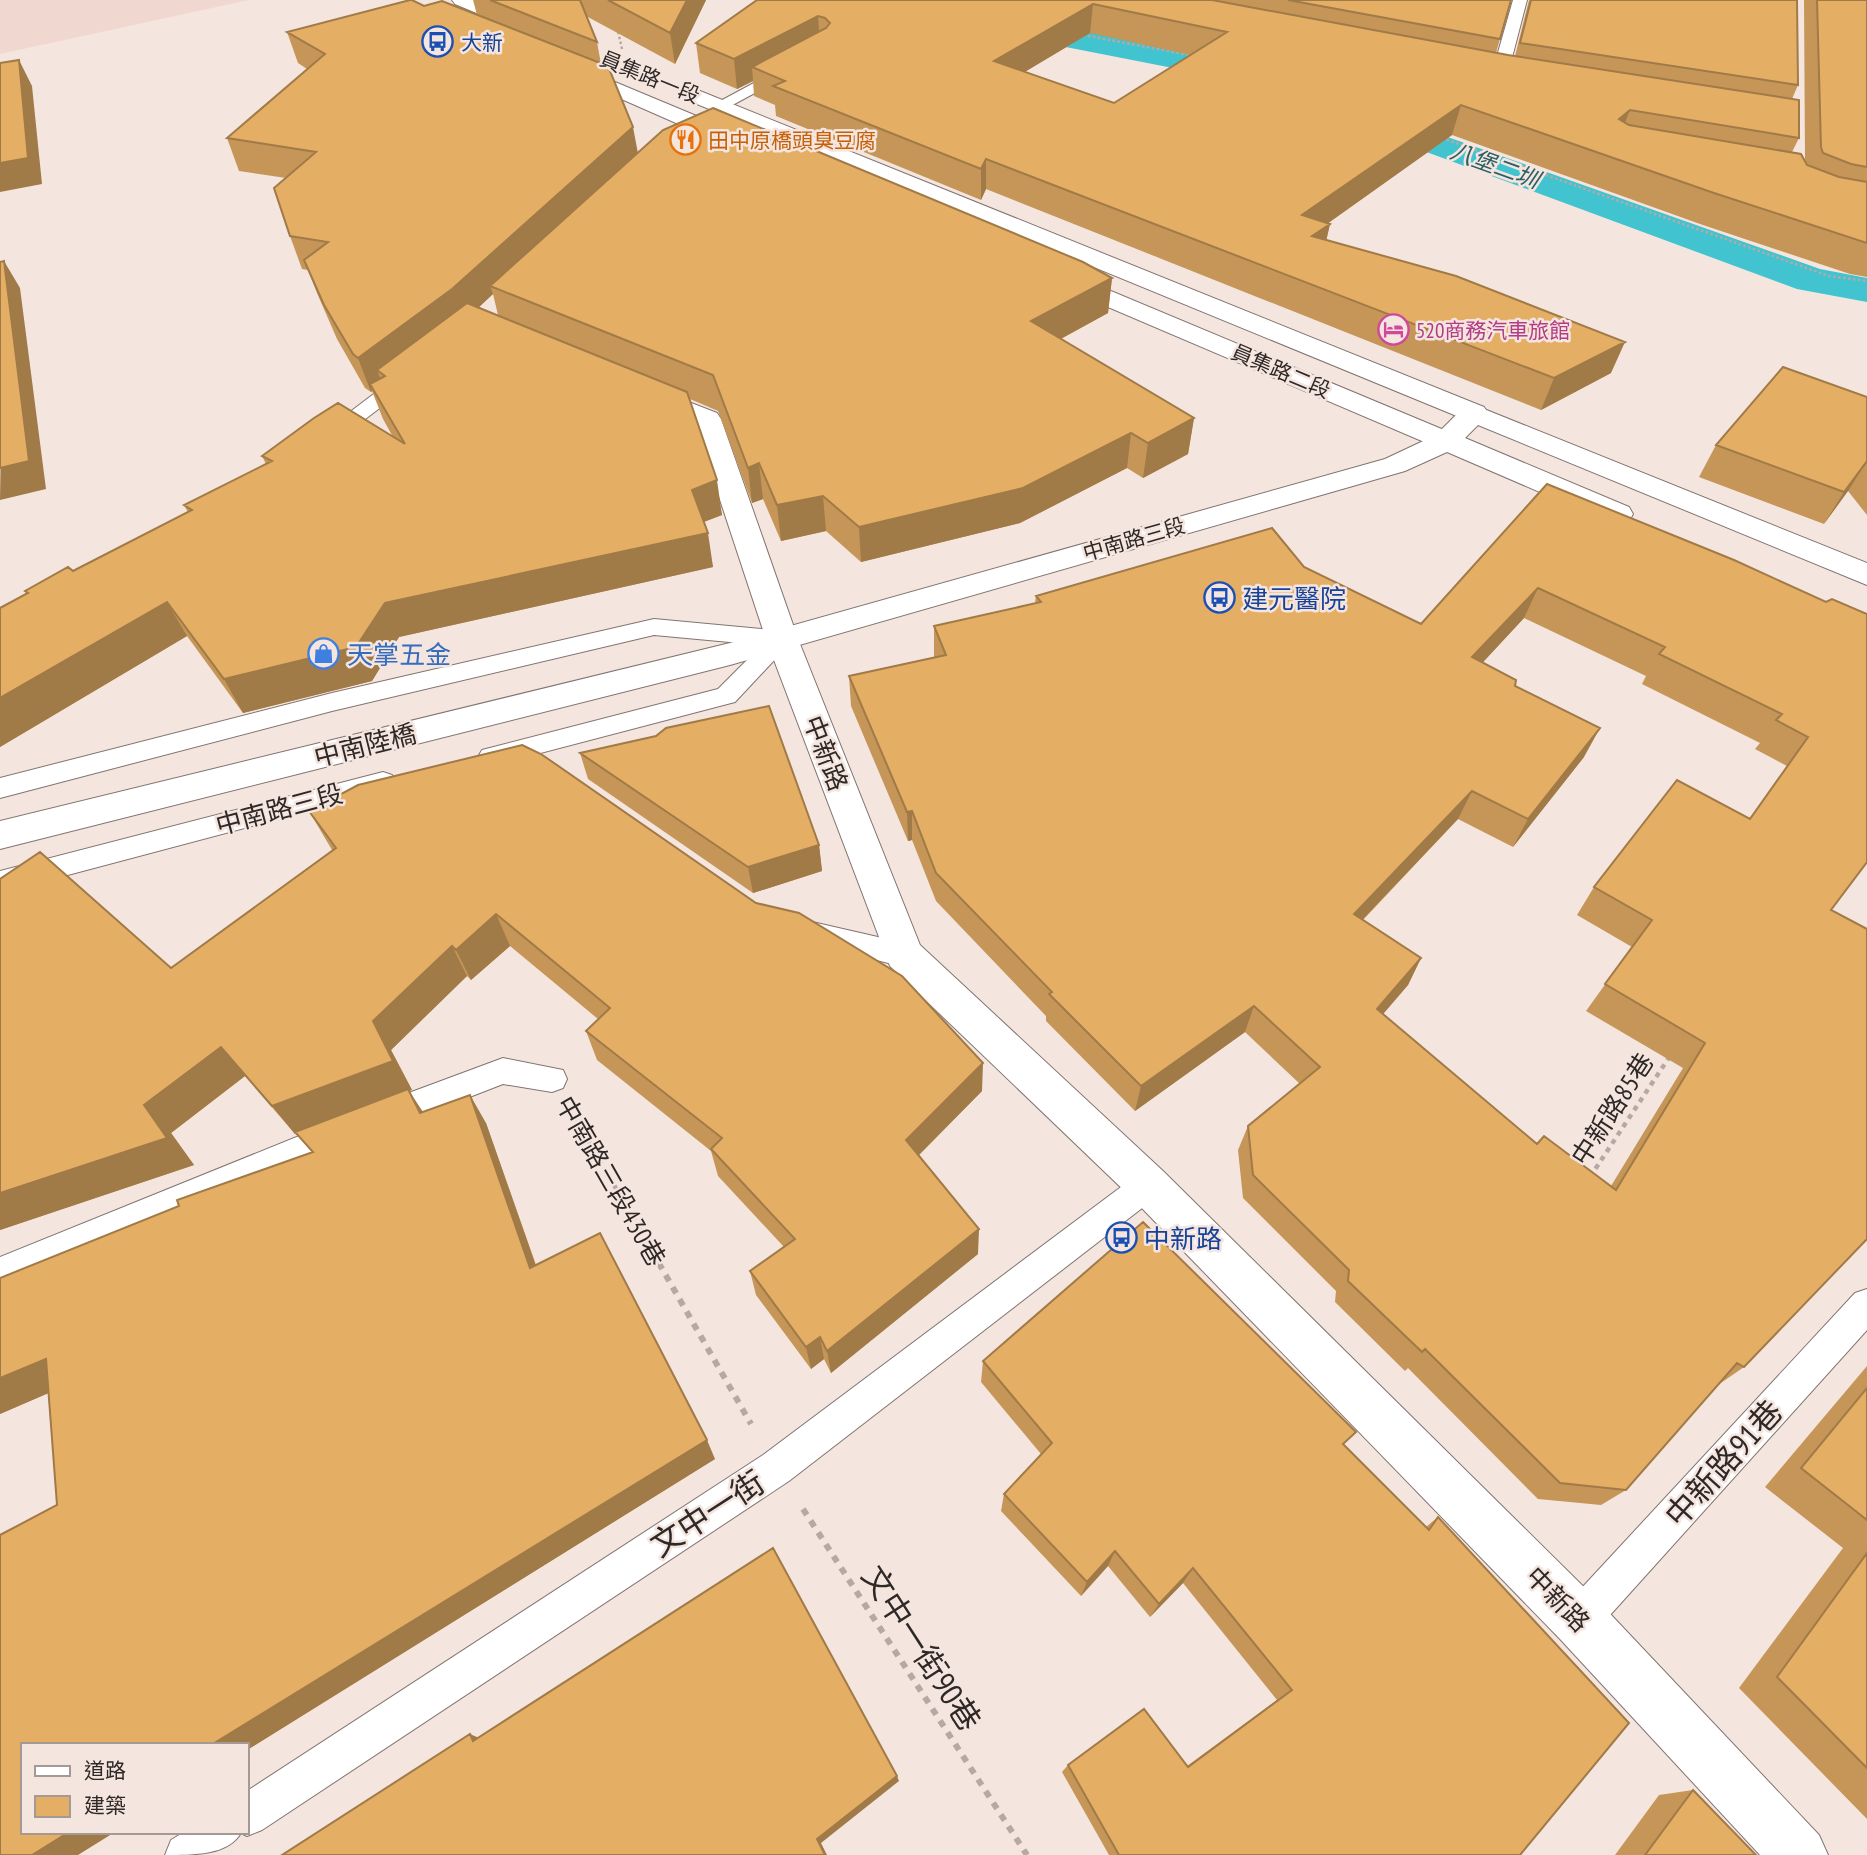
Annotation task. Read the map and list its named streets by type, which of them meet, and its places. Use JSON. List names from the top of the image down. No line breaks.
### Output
{"streets":{"street":["員集路一段","員集路二段","中南路三段","中南陸橋","中新路"],"lane":["中南路三段430巷","中新路91巷","文中一街"],"path":["中新路85巷","文中一街90巷"]},"crossings":[["員集路一段","員集路二段"],["員集路二段","中南路三段"],["中南路三段","中南陸橋"],["中南路三段","中新路"],["中新路","中新路91巷"],["中新路","文中一街"],["中南路三段430巷","文中一街"],["中南路三段430巷","文中一街90巷"],["文中一街","文中一街90巷"]],"water":["八堡二圳"],"places":{"bus stop":["大新","建元醫院","中新路"],"restaurant":["田中原橋頭臭豆腐"],"hotel":["520商務汽車旅館"],"shop":["天掌五金"]},"legend":["道路","建築"]}
